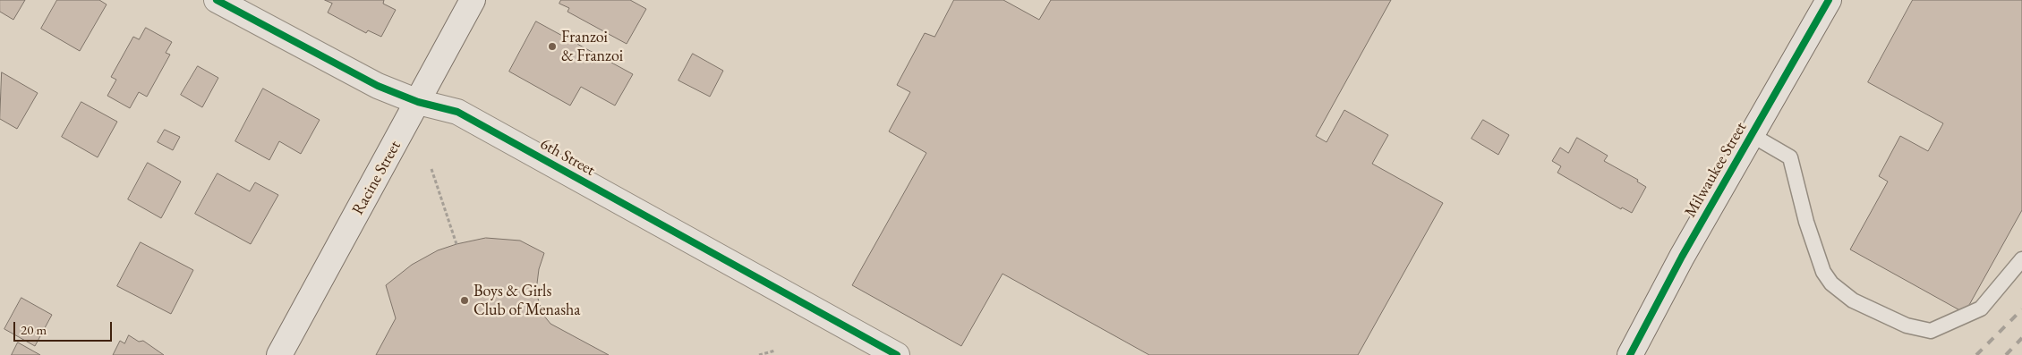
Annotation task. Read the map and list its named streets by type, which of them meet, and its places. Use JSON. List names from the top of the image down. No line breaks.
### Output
{"streets":{"street":["6th Street","Milwaukee Street","Racine Street"]},"crossings":[["6th Street","Racine Street"]],"places":["Franzoi & Franzoi","Boys & Girls Club of Menasha"],"scale_bar":"20 m"}
